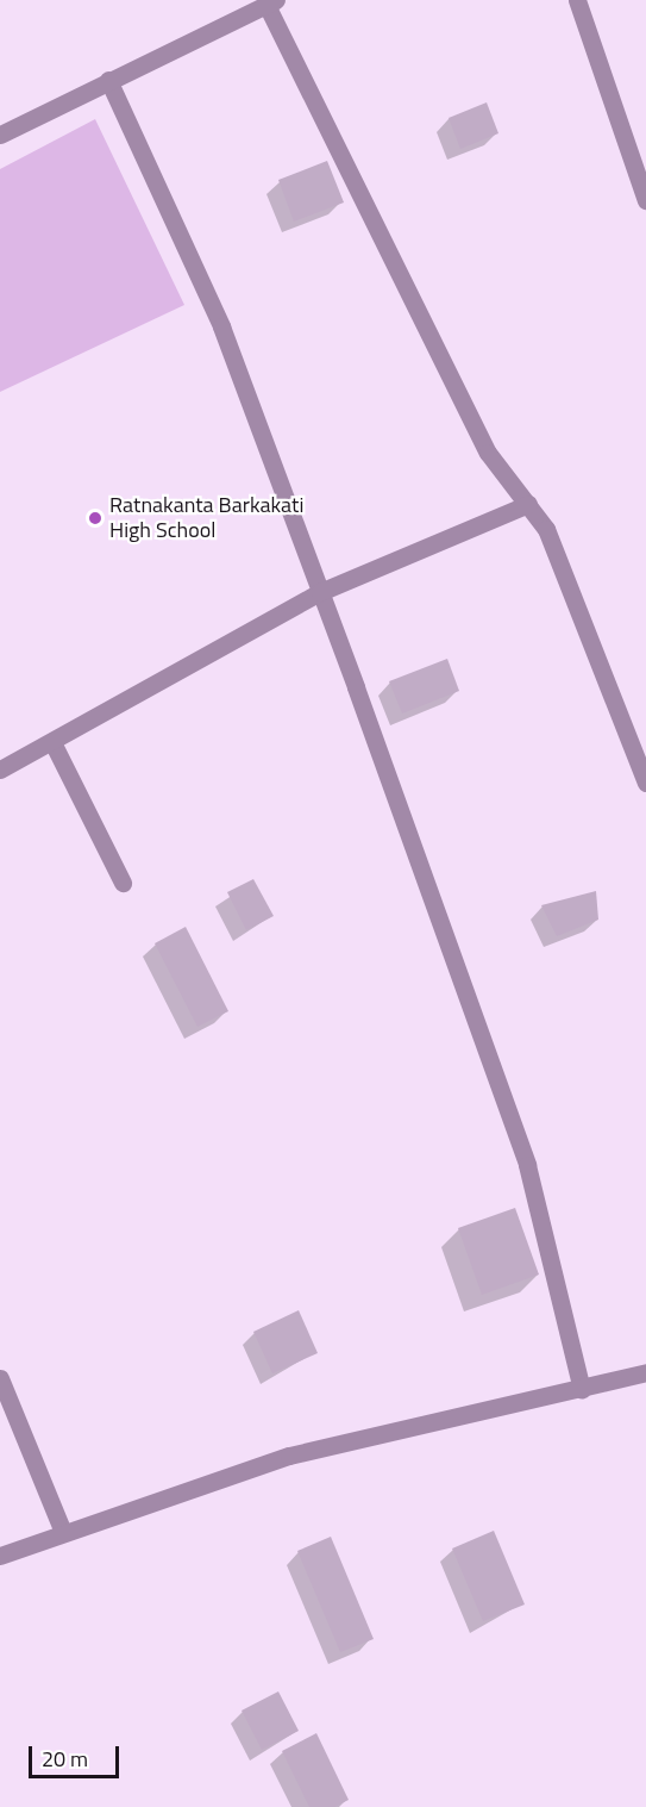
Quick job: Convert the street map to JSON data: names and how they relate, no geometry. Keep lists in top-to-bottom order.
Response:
{
  "places": ["Ratnakanta Barkakati High School"],
  "scale_bar": "20 m"
}
